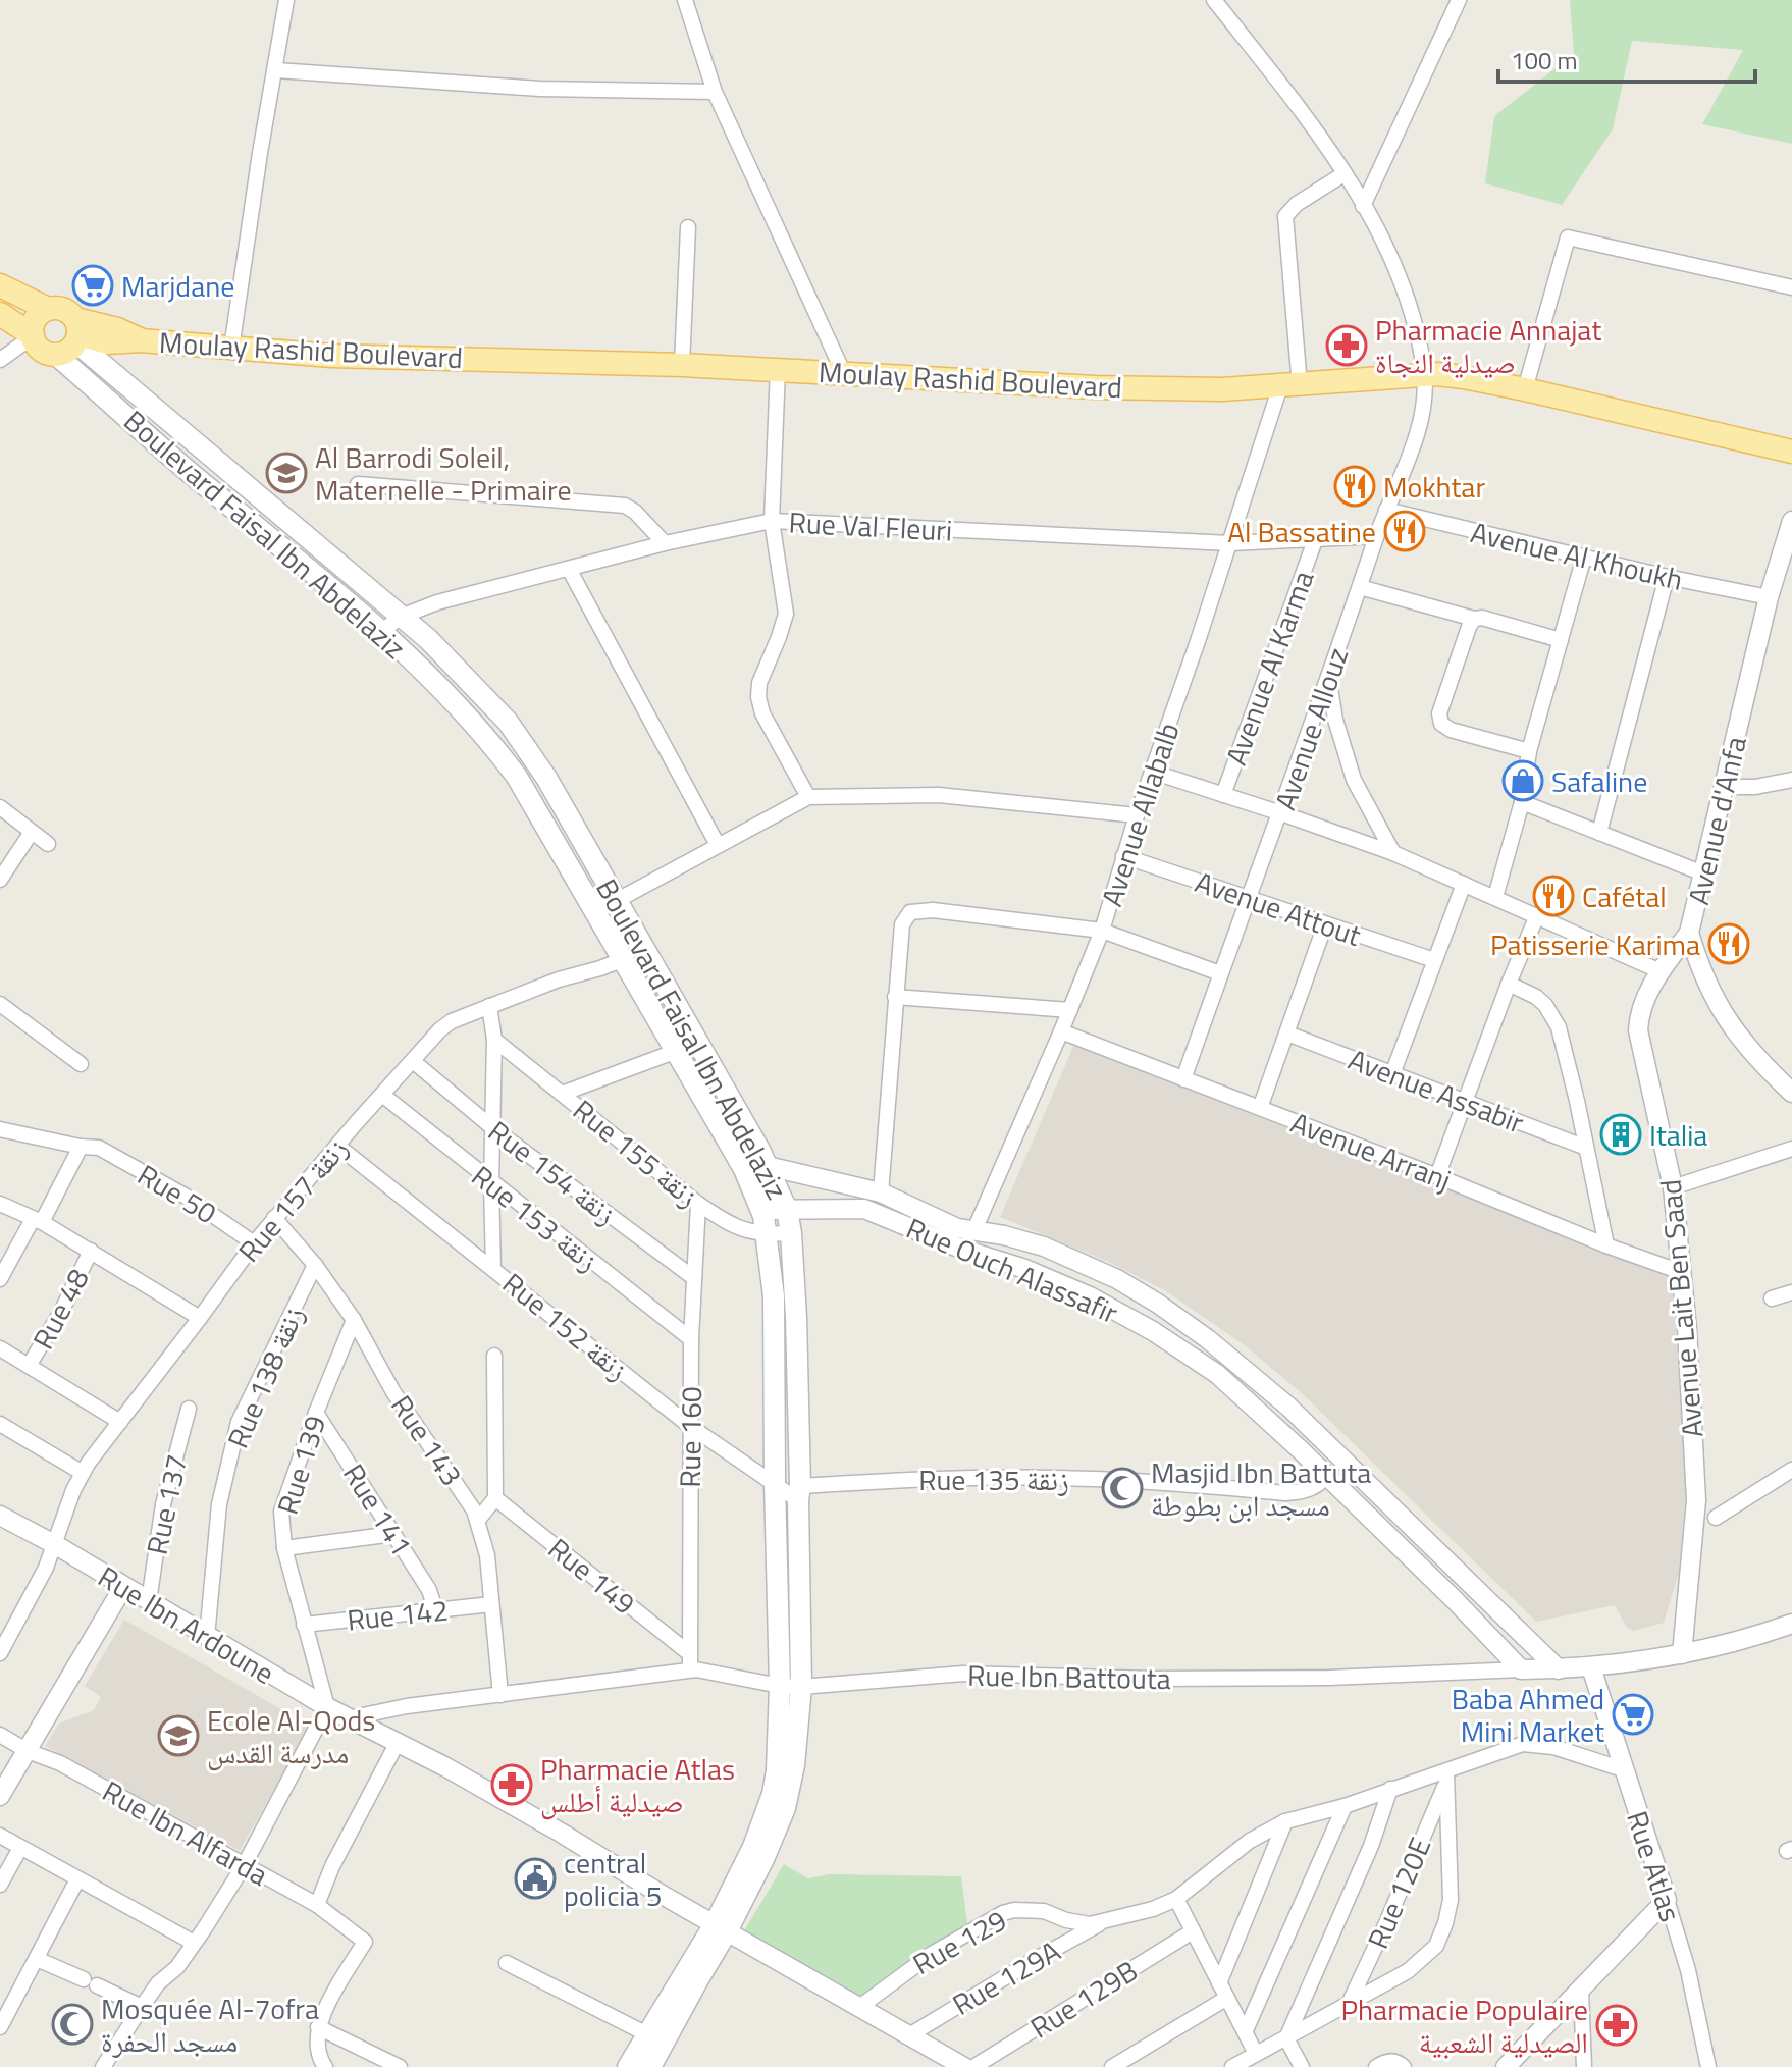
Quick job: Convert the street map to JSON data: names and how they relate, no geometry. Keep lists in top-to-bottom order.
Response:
{
  "streets": {
    "main road": ["Moulay Rashid Boulevard", "Boulevard Faisal Ibn Abdelaziz"],
    "street": [
      "Rue Val Fleuri",
      "Avenue Al Khoukh",
      "Avenue Al Karma",
      "Avenue Allouz",
      "Avenue Allabalb",
      "Avenue d'Anfa",
      "Avenue Attout",
      "Avenue Assabir",
      "Avenue Arranj",
      "Rue 155 زنقة",
      "Rue 154 زنقة",
      "Rue 50",
      "Rue 157 زنقة",
      "Rue 153 زنقة",
      "Rue Ouch Alassafir",
      "Rue 48",
      "Avenue Lait Ben Saad",
      "Rue 152 زنقة",
      "Rue 138 زنقة",
      "Rue 160",
      "Rue 143",
      "Rue 139",
      "Rue 135 زنقة",
      "Rue 137",
      "Rue 141",
      "Rue 149",
      "Rue 142",
      "Rue Ibn Ardoune",
      "Rue Ibn Battouta",
      "Rue Ibn Alfarda",
      "Rue Atlas",
      "Rue 120E",
      "Rue 129",
      "Rue 129A",
      "Rue 129B"
    ]
  },
  "crossings": [
    ["Moulay Rashid Boulevard", "Boulevard Faisal Ibn Abdelaziz"],
    ["Moulay Rashid Boulevard", "Avenue Allouz"],
    ["Moulay Rashid Boulevard", "Avenue Allabalb"],
    ["Rue Val Fleuri", "Boulevard Faisal Ibn Abdelaziz"],
    ["Rue Val Fleuri", "Avenue Al Karma"],
    ["Rue Val Fleuri", "Avenue Allouz"],
    ["Rue Val Fleuri", "Avenue Allabalb"],
    ["Boulevard Faisal Ibn Abdelaziz", "Rue 155 زنقة"],
    ["Boulevard Faisal Ibn Abdelaziz", "Rue 157 زنقة"],
    ["Boulevard Faisal Ibn Abdelaziz", "Rue Ouch Alassafir"],
    ["Boulevard Faisal Ibn Abdelaziz", "Rue 152 زنقة"],
    ["Boulevard Faisal Ibn Abdelaziz", "Rue 135 زنقة"],
    ["Boulevard Faisal Ibn Abdelaziz", "Rue Ibn Ardoune"],
    ["Boulevard Faisal Ibn Abdelaziz", "Rue Ibn Battouta"],
    ["Avenue Al Khoukh", "Avenue Allouz"],
    ["Avenue Al Khoukh", "Avenue d'Anfa"],
    ["Avenue Allouz", "Avenue Attout"],
    ["Avenue Allouz", "Avenue Arranj"],
    ["Avenue Allabalb", "Avenue Attout"],
    ["Avenue Allabalb", "Avenue Arranj"],
    ["Avenue Allabalb", "Rue Ouch Alassafir"],
    ["Avenue d'Anfa", "Avenue Lait Ben Saad"],
    ["Avenue Arranj", "Avenue Lait Ben Saad"],
    ["Rue 155 زنقة", "Rue 160"],
    ["Rue 154 زنقة", "Rue 157 زنقة"],
    ["Rue 154 زنقة", "Rue 160"],
    ["Rue 50", "Rue 157 زنقة"],
    ["Rue 157 زنقة", "Rue 153 زنقة"],
    ["Rue 157 زنقة", "Rue 152 زنقة"],
    ["Rue 157 زنقة", "Rue 143"],
    ["Rue 157 زنقة", "Rue Ibn Ardoune"],
    ["Rue 153 زنقة", "Rue 160"],
    ["Rue Ouch Alassafir", "Rue 135 زنقة"],
    ["Rue Ouch Alassafir", "Rue Ibn Battouta"],
    ["Avenue Lait Ben Saad", "Rue Ibn Battouta"],
    ["Rue 152 زنقة", "Rue 160"],
    ["Rue 152 زنقة", "Rue 135 زنقة"],
    ["Rue 138 زنقة", "Rue 143"],
    ["Rue 138 زنقة", "Rue Ibn Ardoune"],
    ["Rue 160", "Rue 149"],
    ["Rue 160", "Rue Ibn Battouta"],
    ["Rue 143", "Rue 139"],
    ["Rue 143", "Rue 142"],
    ["Rue 143", "Rue Ibn Battouta"],
    ["Rue 139", "Rue 141"],
    ["Rue 139", "Rue 142"],
    ["Rue 139", "Rue Ibn Ardoune"],
    ["Rue 137", "Rue Ibn Ardoune"],
    ["Rue 141", "Rue 142"],
    ["Rue Ibn Ardoune", "Rue Ibn Battouta"],
    ["Rue Ibn Ardoune", "Rue 129"],
    ["Rue Ibn Ardoune", "Rue 129A"],
    ["Rue Ibn Battouta", "Rue Atlas"],
    ["Rue Atlas", "Rue 129"],
    ["Rue 120E", "Rue 129"],
    ["Rue 129", "Rue 129A"]
  ],
  "places": {
    "supermarket": ["Marjdane", "Baba Ahmed Mini Market"],
    "pharmacy": ["Pharmacie Annajat صيدلية النجاة", "Pharmacie Atlas صيدلية أطلس", "Pharmacie Populaire الصيدلية الشعبية"],
    "school or university": ["Al Barrodi Soleil, Maternelle - Primaire", "Ecole Al-Qods مدرسة القدس"],
    "restaurant": [
      "Mokhtar",
      "Al Bassatine",
      "Cafétal",
      "Patisserie Karima"
    ],
    "shop": ["Safaline"],
    "building": ["Italia"],
    "mosque": ["Masjid Ibn Battuta مسجد ابن بطوطة", "Mosquée Al-7ofra مسجد الحفرة"],
    "public building": ["central policia 5"]
  },
  "scale_bar": "100 m"
}
